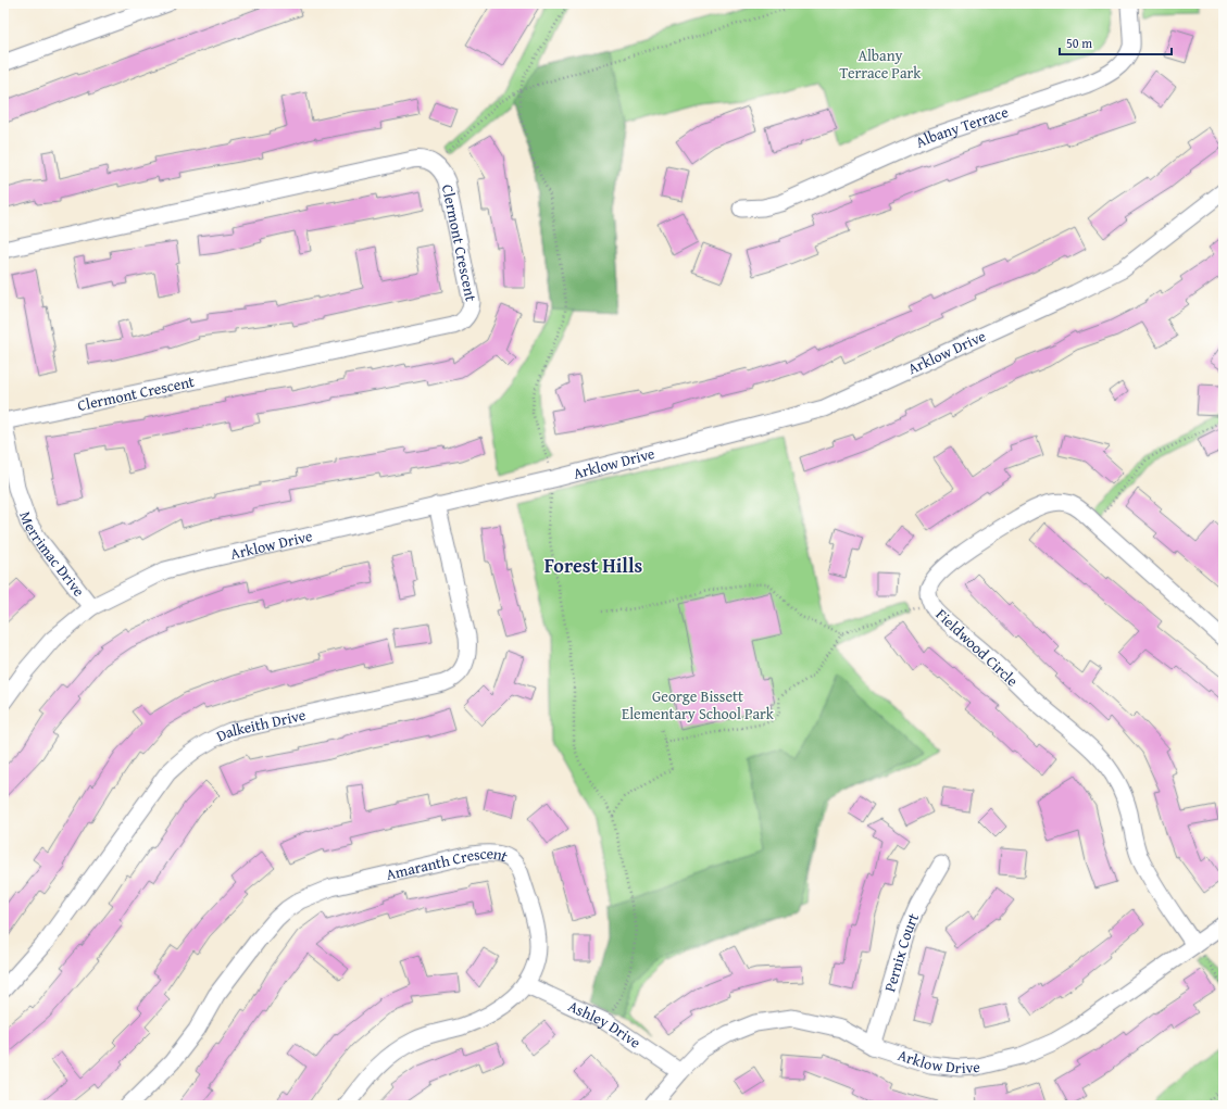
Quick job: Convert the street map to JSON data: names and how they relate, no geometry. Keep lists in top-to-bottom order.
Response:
{
  "streets": {
    "street": [
      "Albany Terrace",
      "Clermont Crescent",
      "Arklow Drive",
      "Merrimac Drive",
      "Fieldwood Circle",
      "Dalkeith Drive",
      "Amaranth Crescent",
      "Pernix Court",
      "Ashley Drive"
    ]
  },
  "crossings": [
    ["Clermont Crescent", "Merrimac Drive"],
    ["Arklow Drive", "Merrimac Drive"],
    ["Arklow Drive", "Fieldwood Circle"],
    ["Arklow Drive", "Dalkeith Drive"],
    ["Arklow Drive", "Pernix Court"],
    ["Arklow Drive", "Ashley Drive"],
    ["Amaranth Crescent", "Ashley Drive"]
  ],
  "districts": ["Forest Hills"],
  "parks": ["Albany Terrace Park", "George Bissett Elementary School Park"],
  "scale_bar": "50 m"
}
